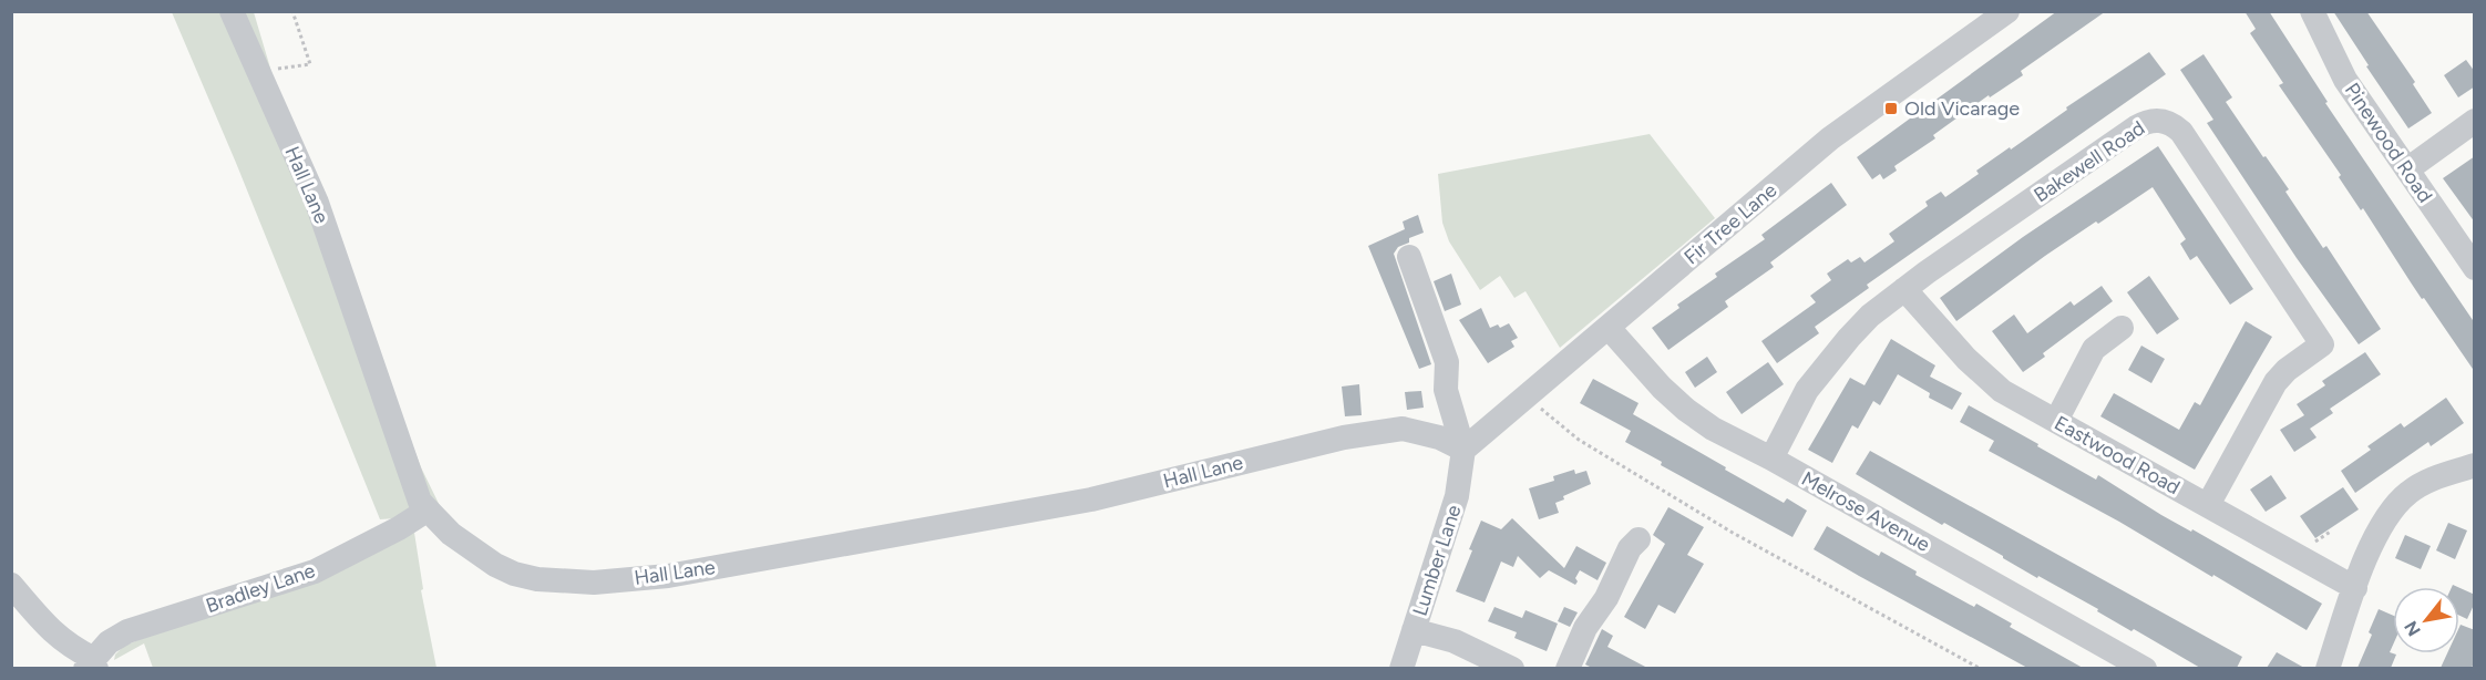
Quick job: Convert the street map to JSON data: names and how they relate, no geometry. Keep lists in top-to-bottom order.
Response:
{
  "streets": {
    "street": [
      "Pinewood Road",
      "Bakewell Road",
      "Hall Lane",
      "Fir Tree Lane",
      "Eastwood Road",
      "Melrose Avenue",
      "Lumber Lane",
      "Bradley Lane"
    ]
  },
  "crossings": [
    ["Bakewell Road", "Eastwood Road"],
    ["Bakewell Road", "Melrose Avenue"],
    ["Hall Lane", "Fir Tree Lane"],
    ["Hall Lane", "Lumber Lane"],
    ["Hall Lane", "Bradley Lane"],
    ["Fir Tree Lane", "Melrose Avenue"],
    ["Fir Tree Lane", "Lumber Lane"]
  ],
  "places": {
    "transit": ["Old Vicarage"]
  },
  "north": "bottom left"
}
